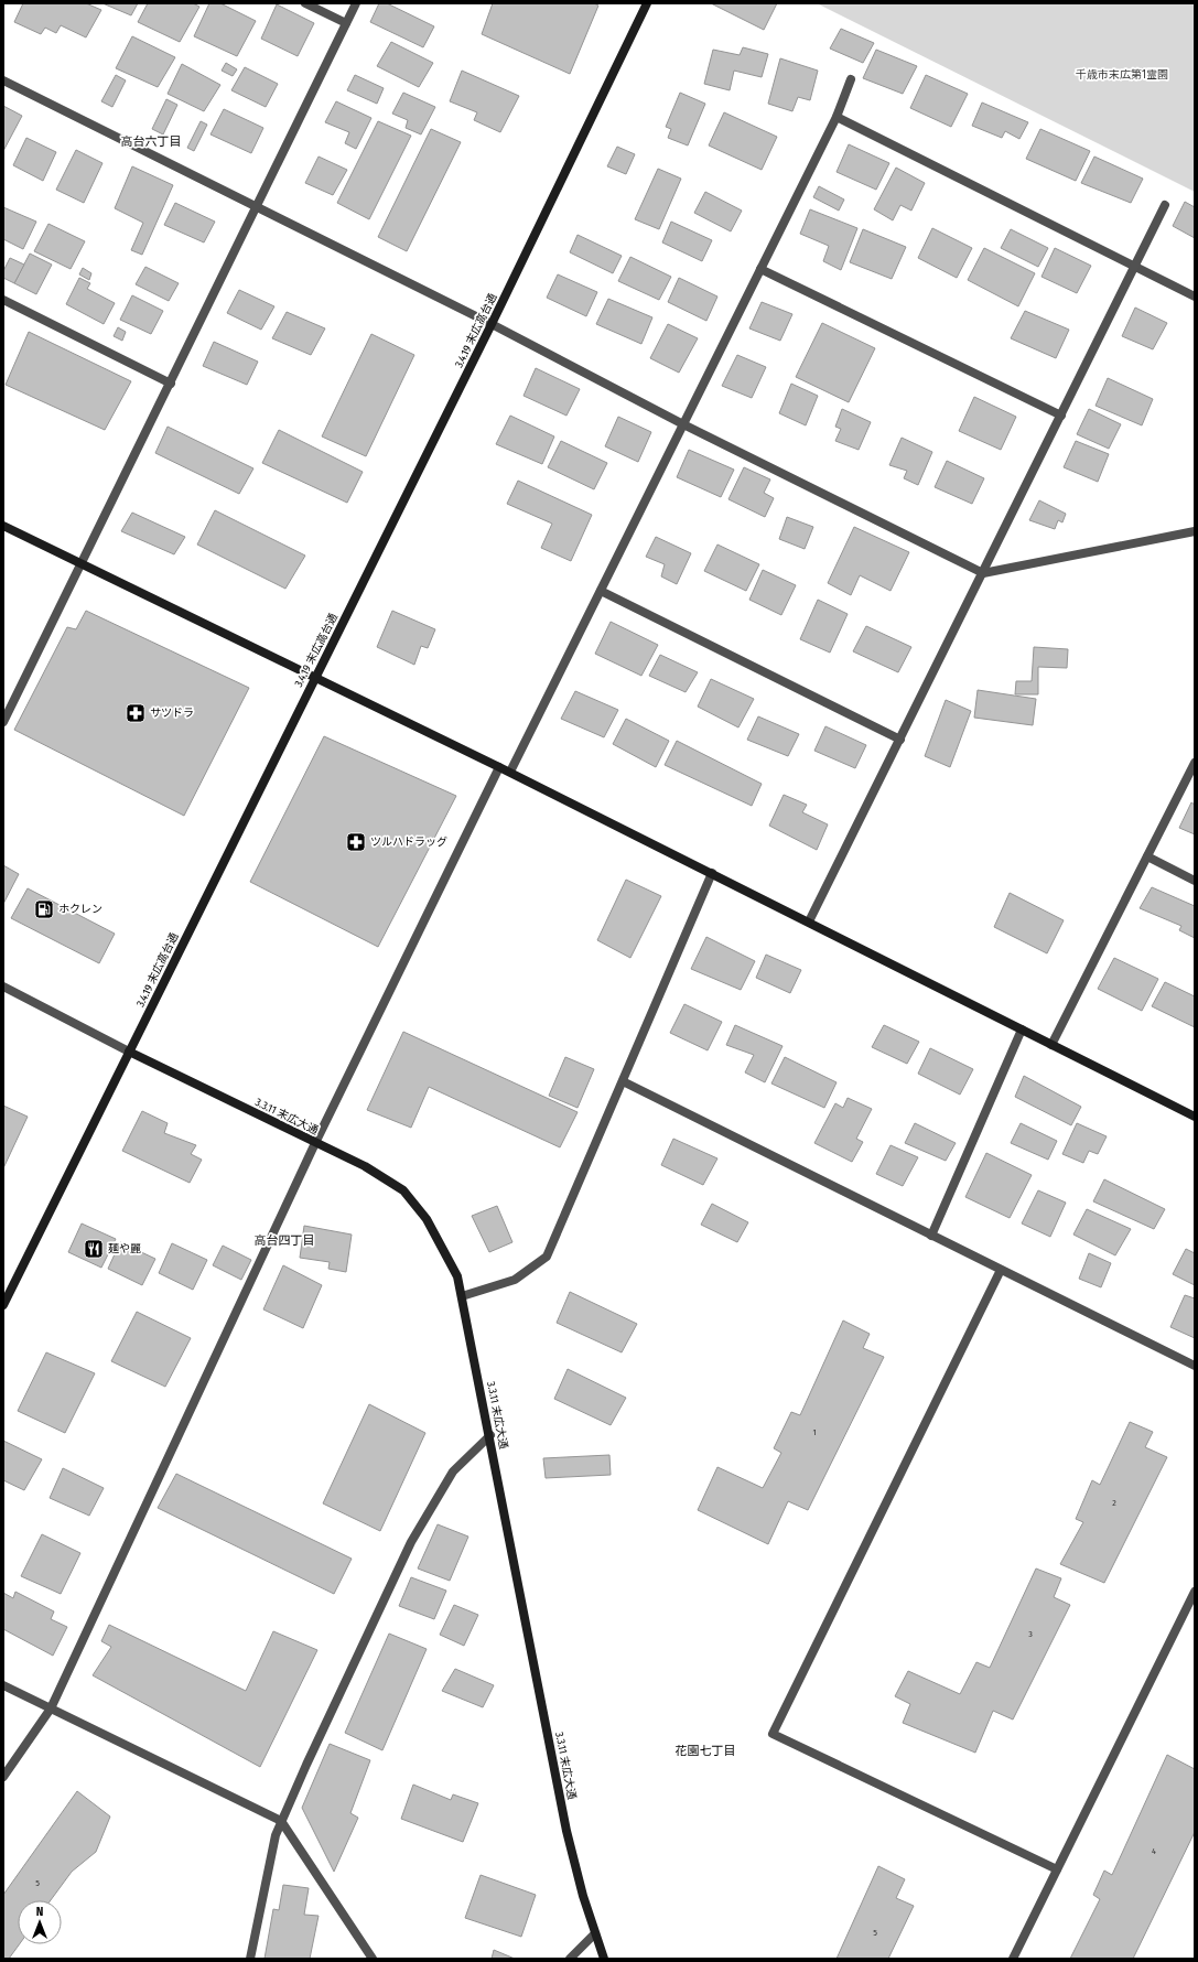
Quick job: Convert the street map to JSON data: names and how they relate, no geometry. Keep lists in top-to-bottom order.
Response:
{
  "streets": {
    "street": ["3.4.19 末広高台通", "3.3.11 末広大通"]
  },
  "crossings": [
    ["3.4.19 末広高台通", "3.3.11 末広大通"]
  ],
  "districts": ["高台六丁目", "高台四丁目", "花園七丁目"],
  "parks": ["千歳市末広第1霊園"],
  "places": {
    "pharmacy": ["サツドラ", "ツルハドラッグ"],
    "fuel station": ["ホクレン"],
    "restaurant": ["麺や麗"]
  },
  "house_numbers": [
    "1",
    "2",
    "3",
    "4",
    "5",
    "5"
  ],
  "north": "top"
}
